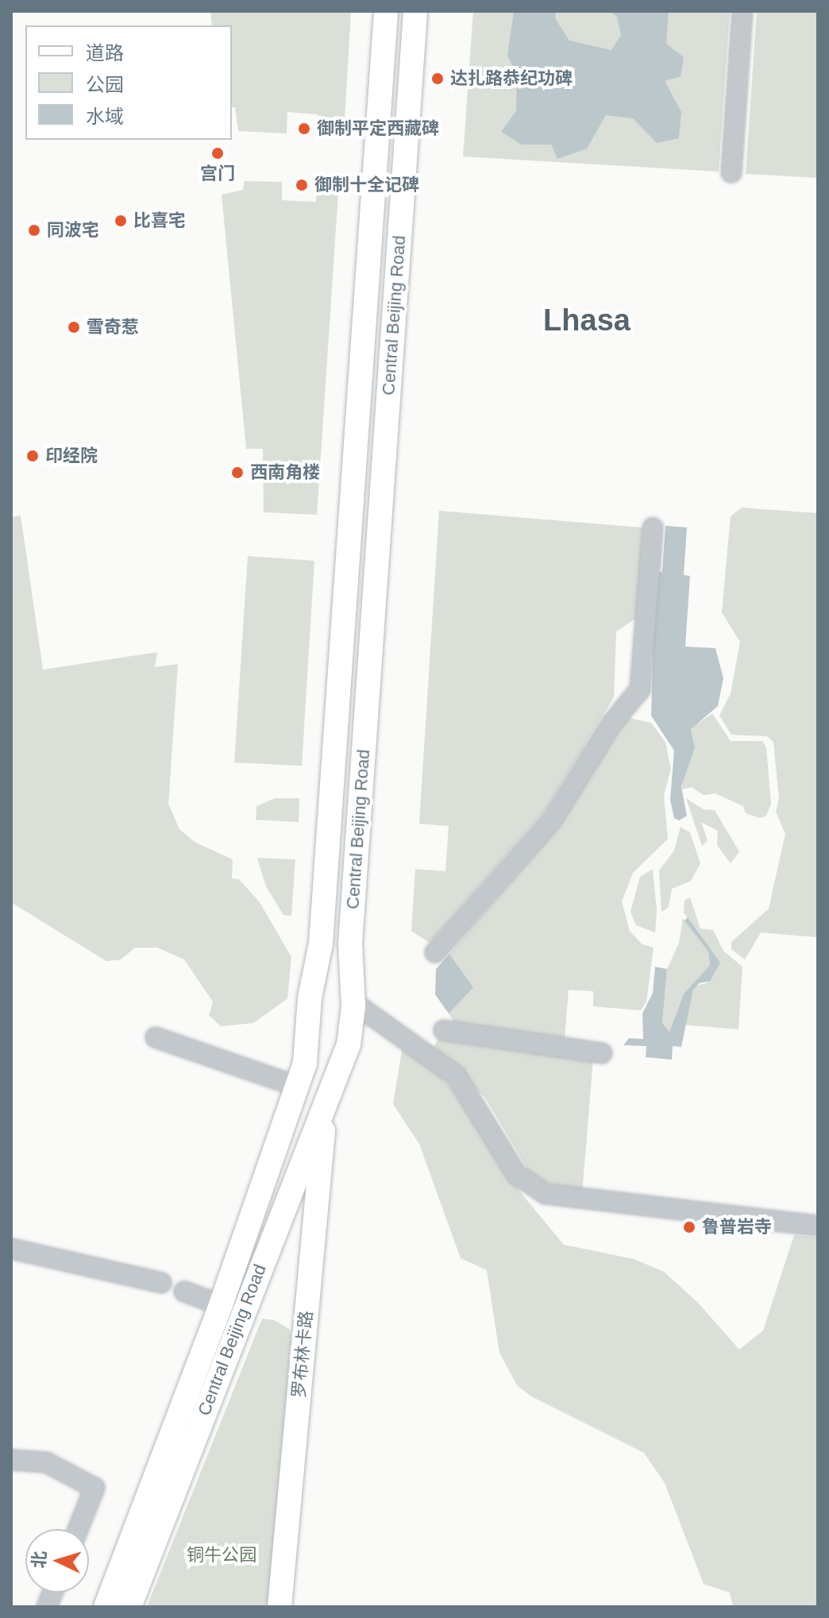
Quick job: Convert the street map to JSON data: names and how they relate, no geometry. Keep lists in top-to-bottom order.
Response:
{
  "streets": {
    "main road": ["Central Beijing Road", "罗布林卡路"]
  },
  "crossings": [
    ["Central Beijing Road", "罗布林卡路"]
  ],
  "districts": ["Lhasa"],
  "parks": ["铜牛公园"],
  "places": [
    "达扎路恭纪功碑",
    "御制平定西藏碑",
    "宫门",
    "御制十全记碑",
    "比喜宅",
    "同波宅",
    "雪奇惹",
    "印经院",
    "西南角楼",
    "鲁普岩寺"
  ],
  "legend": ["道路", "公园", "水域"],
  "north": "left"
}
